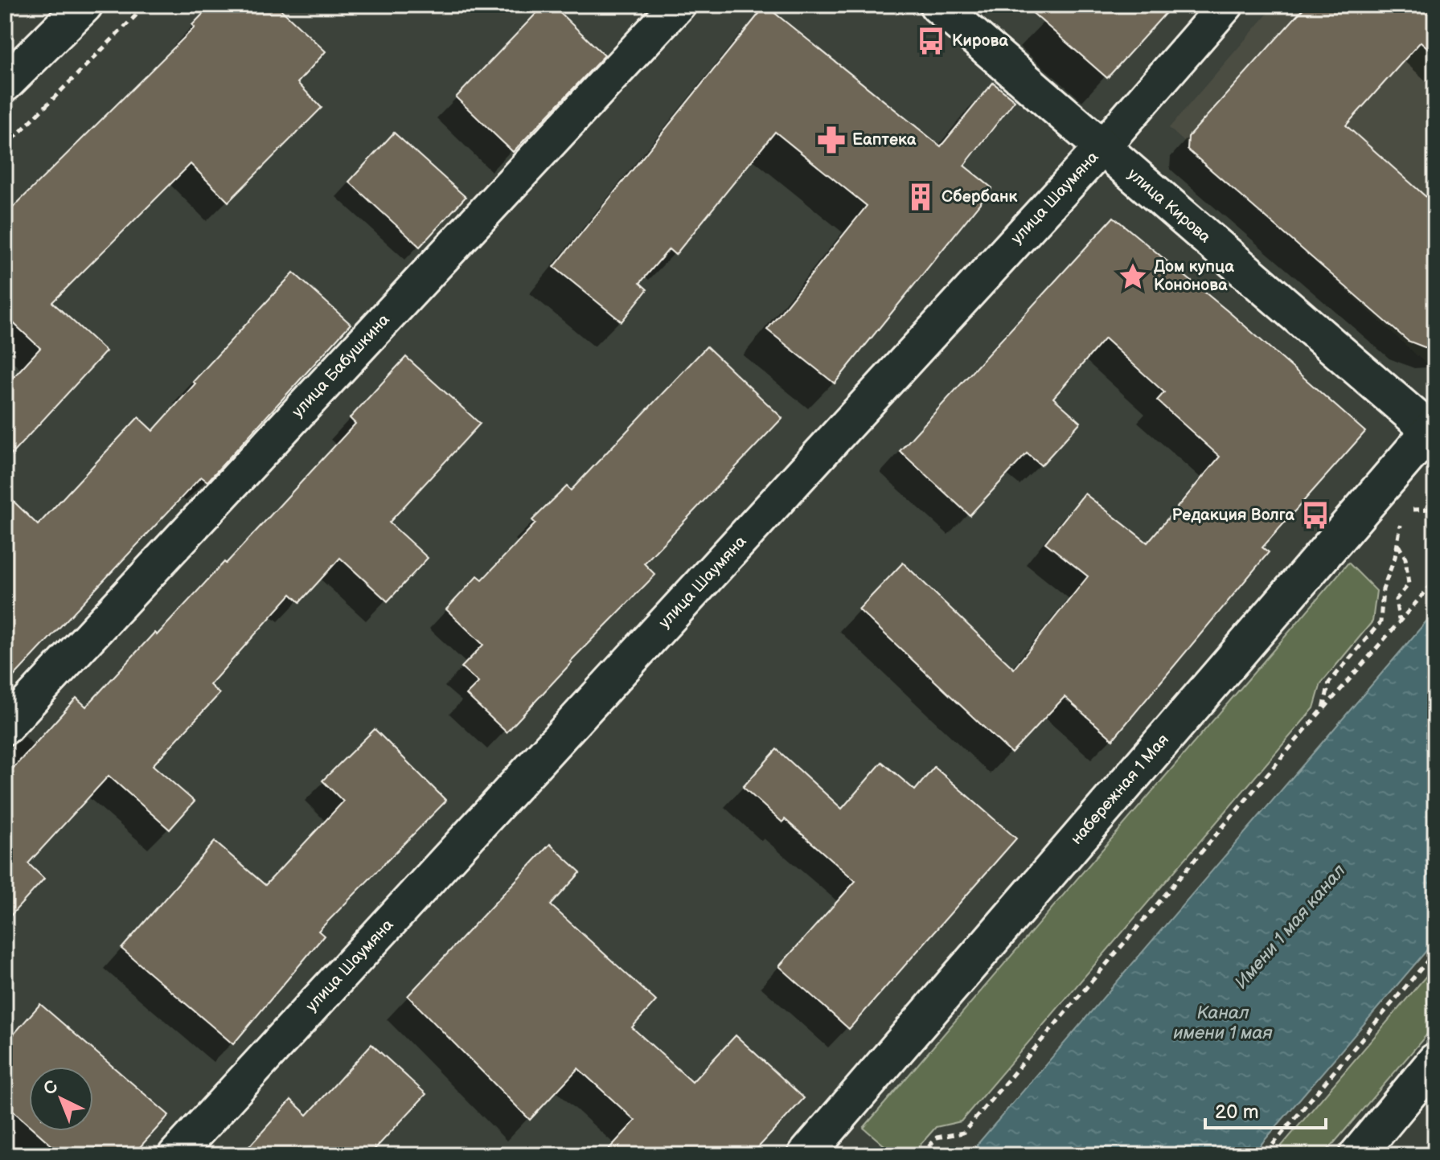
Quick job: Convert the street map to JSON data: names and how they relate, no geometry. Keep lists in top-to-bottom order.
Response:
{
  "streets": {
    "main road": ["улица Кирова", "набережная 1 Мая"],
    "street": ["улица Шаумяна", "улица Бабушкина"]
  },
  "crossings": [
    ["улица Шаумяна", "улица Кирова"],
    ["улица Кирова", "набережная 1 Мая"]
  ],
  "water": ["Имени 1 мая канал", "Канал имени 1 мая"],
  "places": {
    "bus stop": ["Кирова", "Редакция Волга"],
    "pharmacy": ["Еаптека"],
    "building": ["Сбербанк"],
    "place": ["Дом купца Кононова"]
  },
  "scale_bar": "20 m",
  "north": "top left"
}
